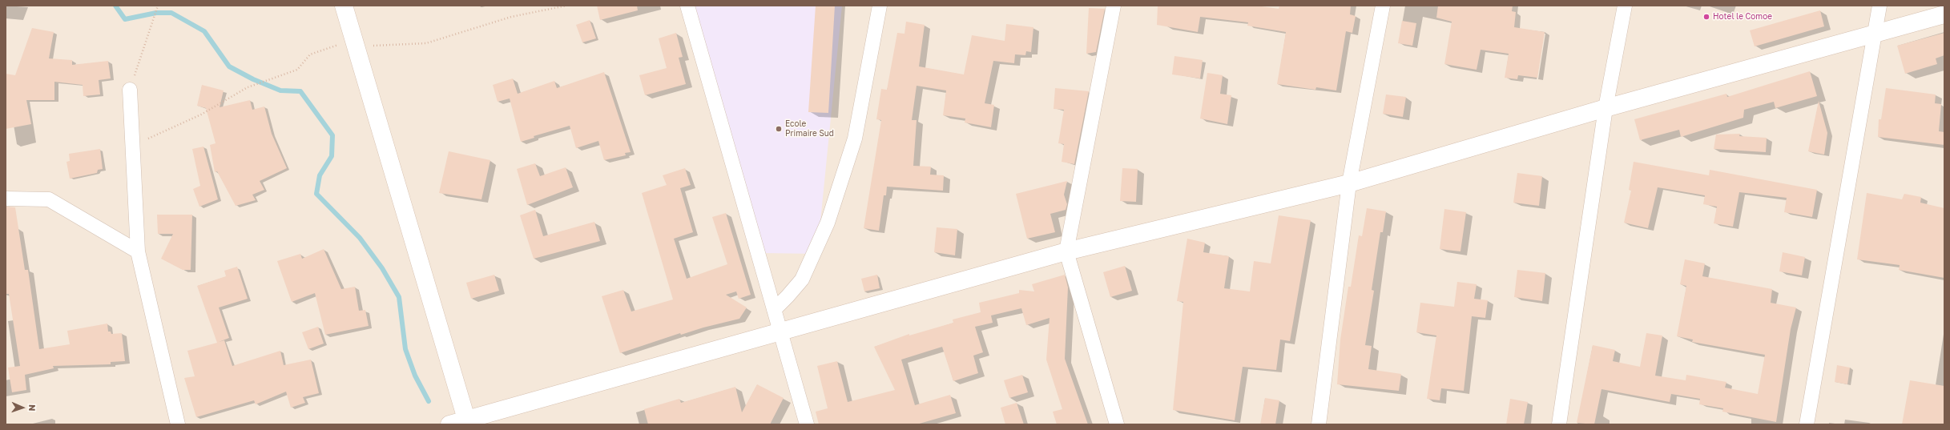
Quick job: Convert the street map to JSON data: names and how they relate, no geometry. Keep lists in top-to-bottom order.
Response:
{
  "places": ["Hotel le Comoe", "Ecole Primaire Sud"],
  "north": "right"
}
